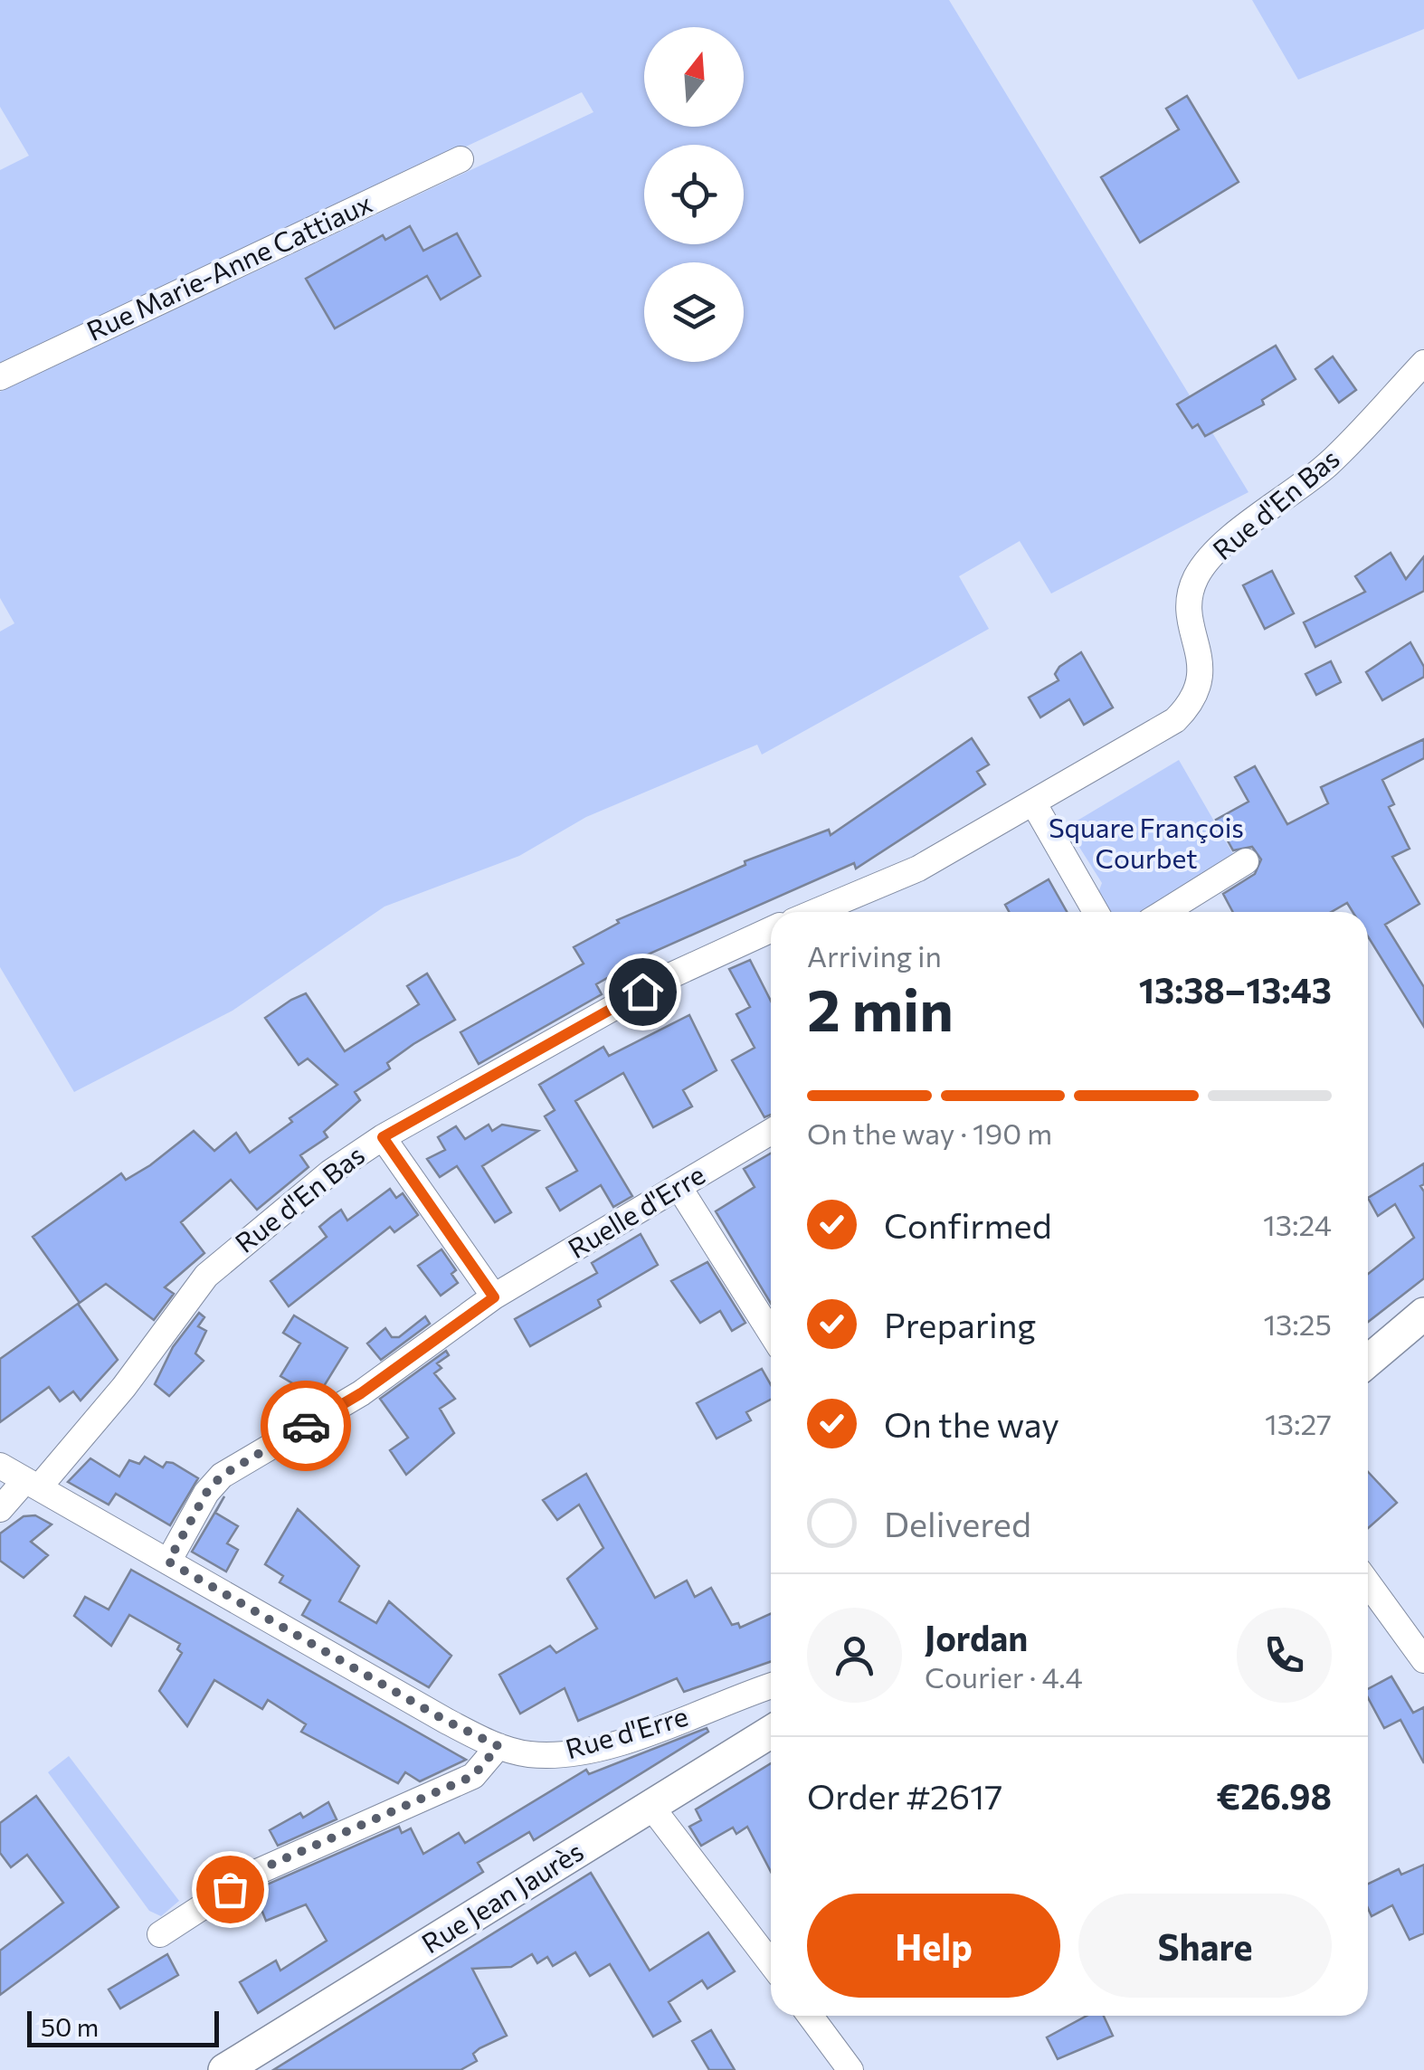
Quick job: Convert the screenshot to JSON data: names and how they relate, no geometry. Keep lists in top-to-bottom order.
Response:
{
  "streets": {
    "main road": ["Rue Jean Jaurès"],
    "street": [
      "Rue Marie-Anne Cattiaux",
      "Rue d'En Bas",
      "Ruelle d'Erre",
      "Rue d'Erre"
    ]
  },
  "crossings": [
    ["Rue d'En Bas", "Rue d'Erre"],
    ["Ruelle d'Erre", "Rue d'Erre"]
  ],
  "parks": ["Square François Courbet"],
  "scale_bar": "50 m",
  "north": "top",
  "page": {
    "heading": ["2 min", "Arriving in", "13:38–13:43"],
    "panel": [
      "Jordan",
      "Courier · 4.4",
      "Order #2617",
      "€26.98"
    ],
    "bar": "On the way · 190 m",
    "list": [
      ["Confirmed", "13:24"],
      ["Preparing", "13:25"],
      ["On the way", "13:27"],
      "Delivered"
    ],
    "buttons": ["Help", "Share"],
    "scale": "50 m"
  }
}
